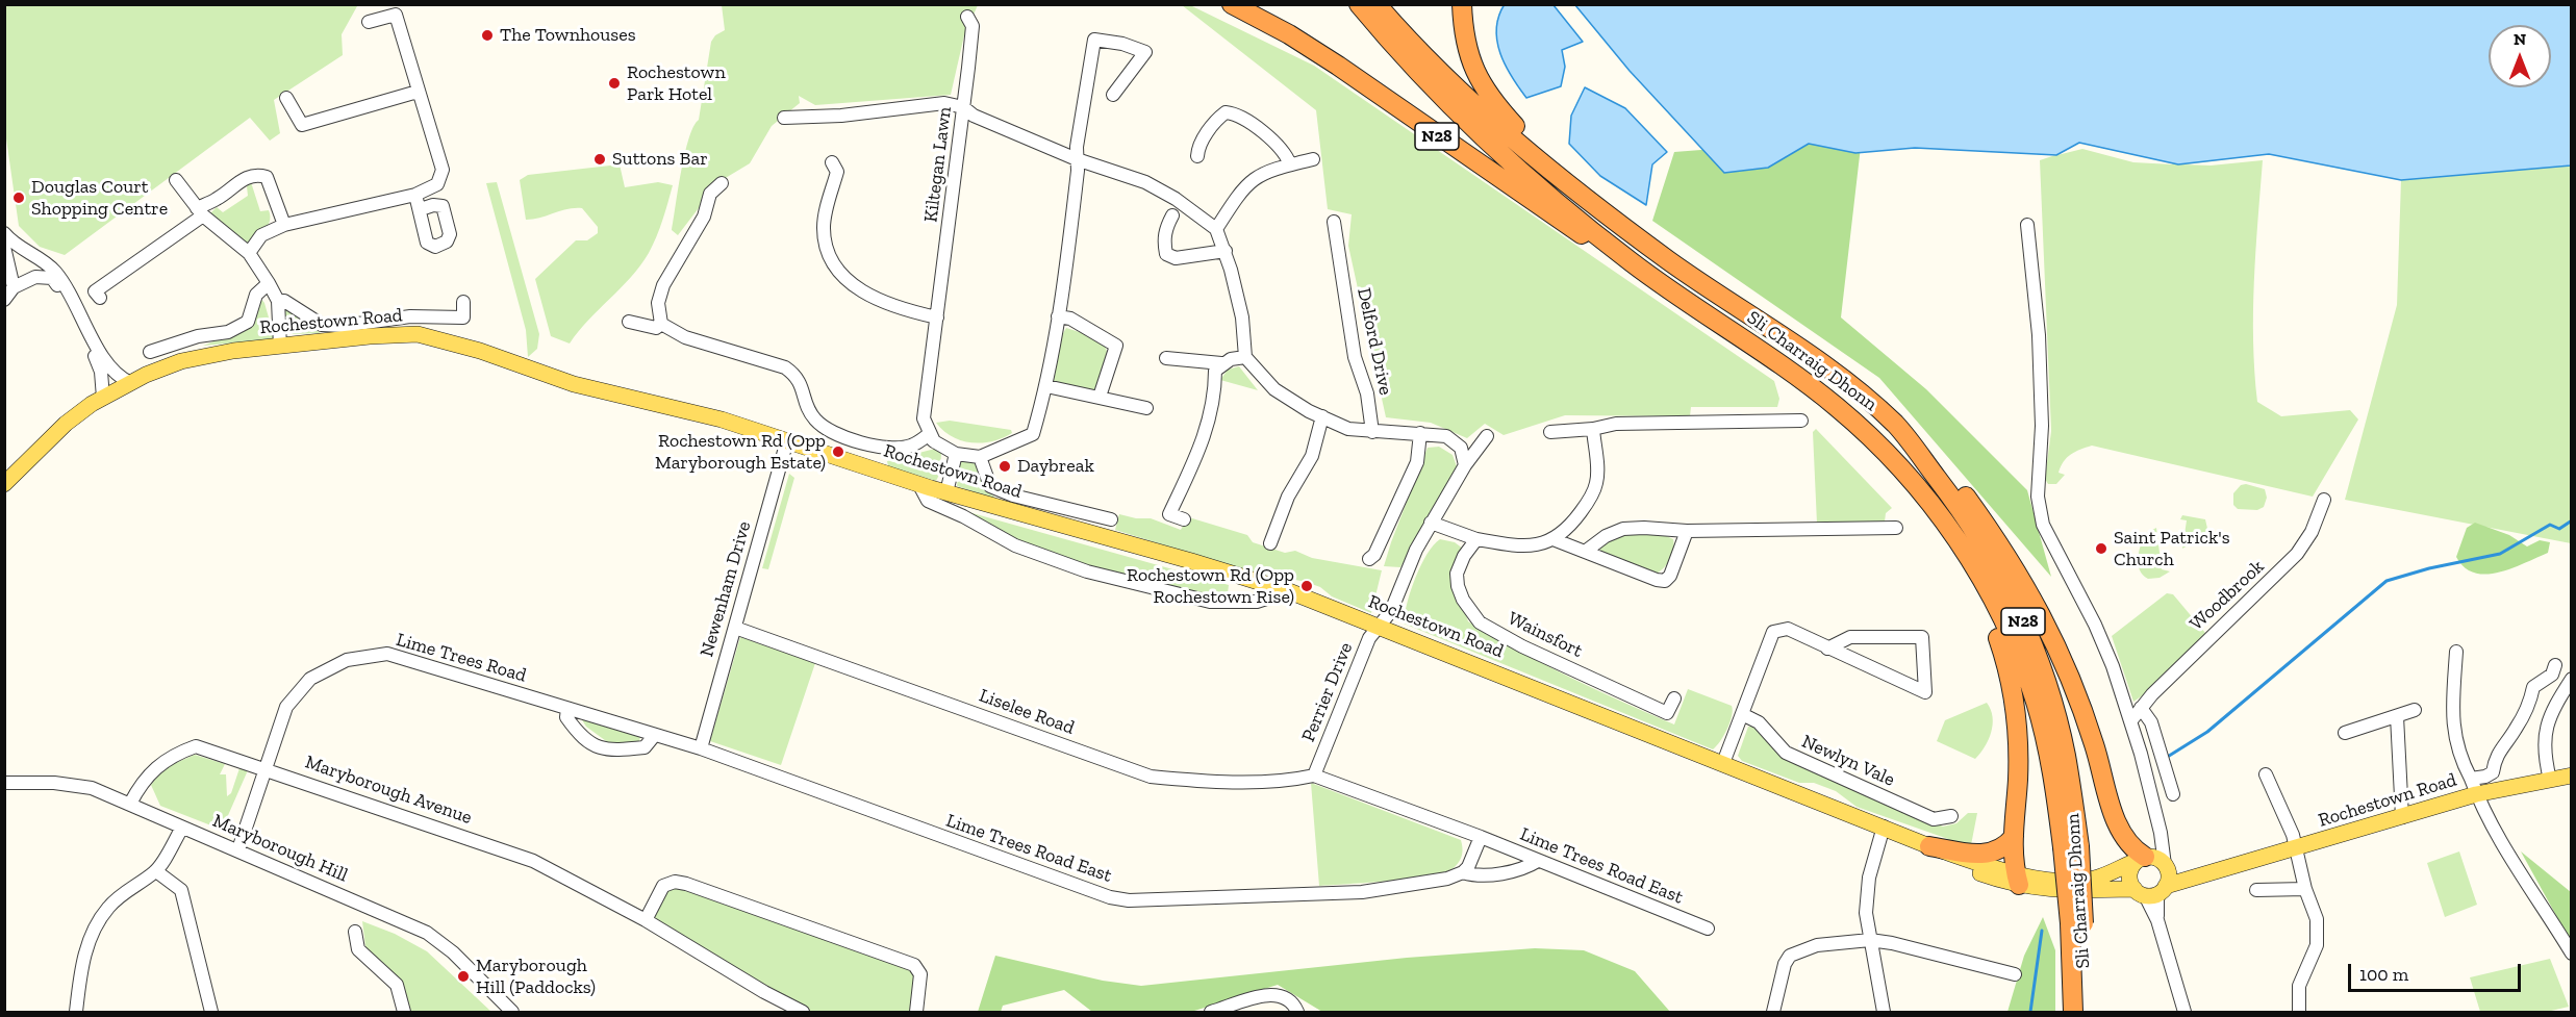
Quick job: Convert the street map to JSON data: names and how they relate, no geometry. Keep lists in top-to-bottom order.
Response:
{
  "streets": {
    "highway": ["N28", "Sli Charraig Dhonn"],
    "main road": ["Rochestown Road"],
    "street": [
      "Kiltegan Lawn",
      "Delford Drive",
      "Newenham Drive",
      "Woodbrook",
      "Wainsfort",
      "Lime Trees Road",
      "Perrier Drive",
      "Liselee Road",
      "Newlyn Vale",
      "Maryborough Avenue",
      "Maryborough Hill",
      "Lime Trees Road East"
    ]
  },
  "crossings": [
    ["N28", "Sli Charraig Dhonn"],
    ["Rochestown Road", "Newenham Drive"],
    ["Rochestown Road", "Perrier Drive"],
    ["Newenham Drive", "Lime Trees Road"],
    ["Newenham Drive", "Liselee Road"],
    ["Newenham Drive", "Lime Trees Road East"],
    ["Lime Trees Road", "Maryborough Avenue"],
    ["Lime Trees Road", "Maryborough Hill"],
    ["Lime Trees Road", "Lime Trees Road East"],
    ["Perrier Drive", "Liselee Road"],
    ["Perrier Drive", "Lime Trees Road East"],
    ["Liselee Road", "Lime Trees Road East"],
    ["Maryborough Avenue", "Maryborough Hill"]
  ],
  "places": [
    "The Townhouses",
    "Rochestown Park Hotel",
    "Suttons Bar",
    "Douglas Court Shopping Centre",
    "Rochestown Rd (Opp Maryborough Estate)",
    "Daybreak",
    "Saint Patrick's Church",
    "Rochestown Rd (Opp Rochestown Rise)",
    "Maryborough Hill (Paddocks)"
  ],
  "scale_bar": "100 m",
  "north": "top"
}
